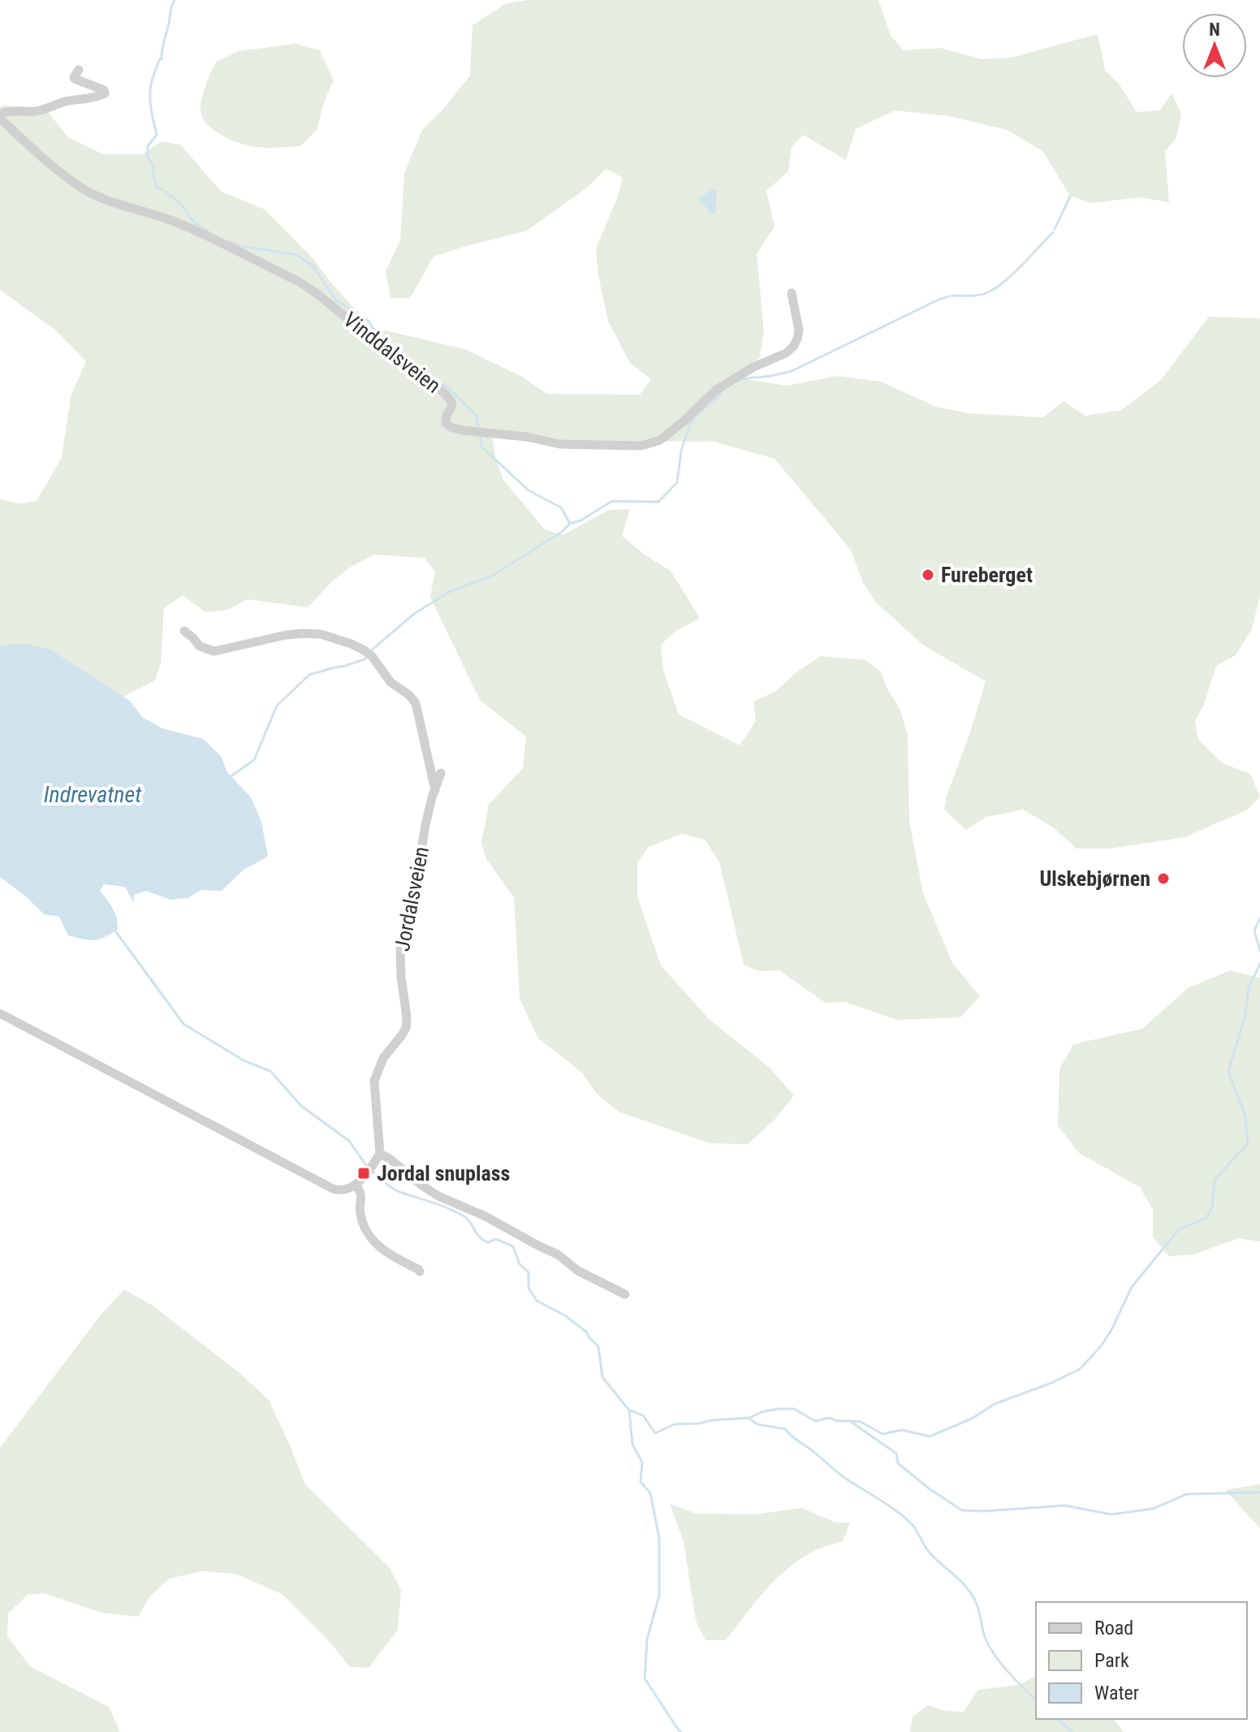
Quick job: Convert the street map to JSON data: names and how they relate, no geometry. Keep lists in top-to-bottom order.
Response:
{
  "streets": {
    "street": ["Vinddalsveien", "Jordalsveien"]
  },
  "water": ["Indrevatnet"],
  "places": {
    "other": ["Fureberget", "Ulskebjørnen"],
    "transit": ["Jordal snuplass"]
  },
  "legend": ["Road", "Park", "Water"],
  "north": "top"
}
